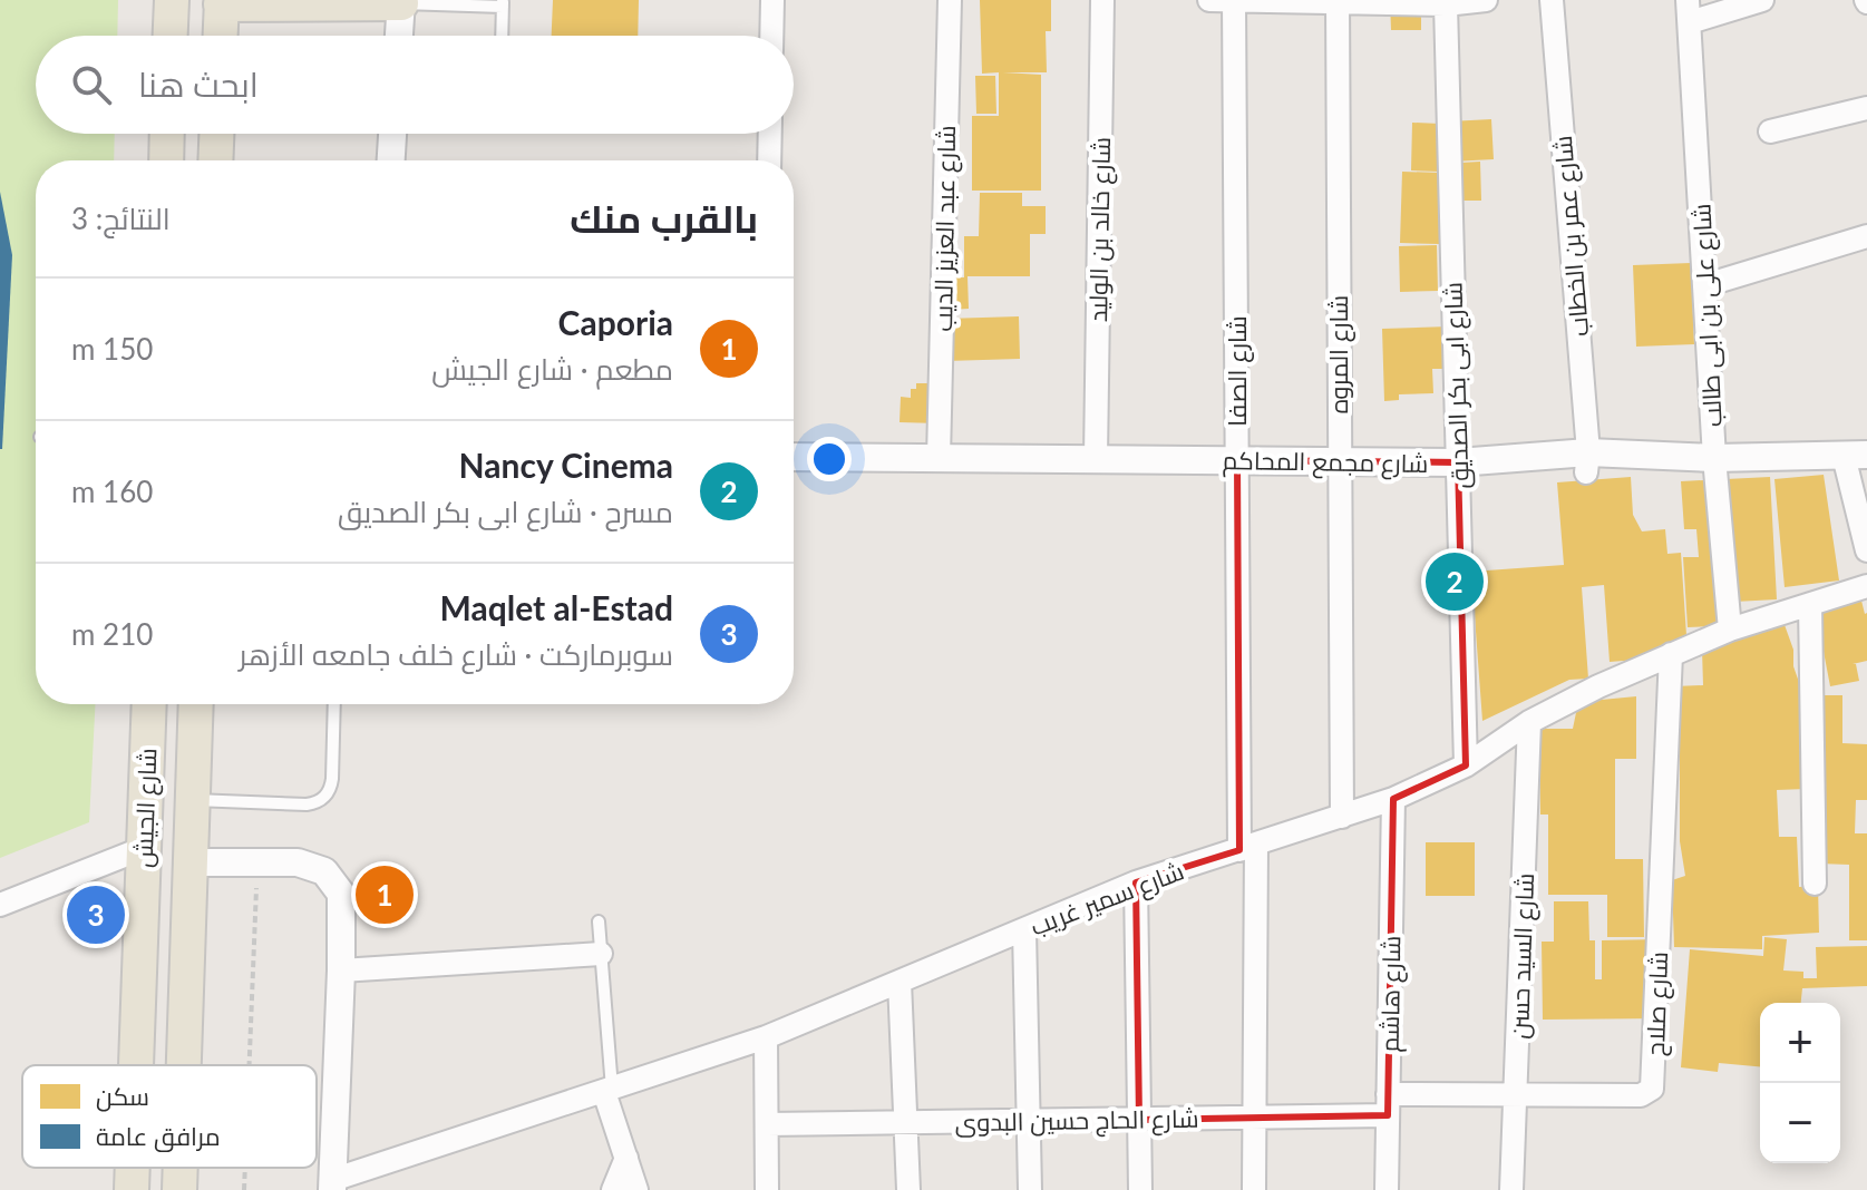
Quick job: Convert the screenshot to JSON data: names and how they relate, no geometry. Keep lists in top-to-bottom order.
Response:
{
  "streets": {
    "main road": ["شارع الجيش"],
    "street": [
      "شارع عبد العزيز الديب",
      "شارع خالد بن الوليد",
      "شارع عمر بن الخطاب",
      "شارع على بن ابى طالب",
      "شارع المروه",
      "شارع الصفا",
      "شارع ابى بكر الصديق",
      "شارع مجمع المحاكم",
      "شارع سمير غريب",
      "شارع السيد حسن",
      "شارع هاشم",
      "شارع صلاح",
      "شارع الحاج حسين البدوى"
    ]
  },
  "crossings": [
    ["شارع عبد العزيز الديب", "شارع مجمع المحاكم"],
    ["شارع خالد بن الوليد", "شارع مجمع المحاكم"],
    ["شارع عمر بن الخطاب", "شارع مجمع المحاكم"],
    ["شارع على بن ابى طالب", "شارع مجمع المحاكم"],
    ["شارع على بن ابى طالب", "شارع سمير غريب"],
    ["شارع المروه", "شارع مجمع المحاكم"],
    ["شارع المروه", "شارع سمير غريب"],
    ["شارع الصفا", "شارع مجمع المحاكم"],
    ["شارع الصفا", "شارع سمير غريب"],
    ["شارع الصفا", "شارع الحاج حسين البدوى"],
    ["شارع ابى بكر الصديق", "شارع مجمع المحاكم"],
    ["شارع ابى بكر الصديق", "شارع سمير غريب"],
    ["شارع الجيش", "شارع سمير غريب"],
    ["شارع سمير غريب", "شارع السيد حسن"],
    ["شارع سمير غريب", "شارع هاشم"],
    ["شارع سمير غريب", "شارع صلاح"],
    ["شارع السيد حسن", "شارع صلاح"],
    ["شارع هاشم", "شارع صلاح"],
    ["شارع هاشم", "شارع الحاج حسين البدوى"],
    ["شارع صلاح", "شارع الحاج حسين البدوى"]
  ],
  "legend": ["سكن", "مرافق عامة"],
  "page": {
    "search": "ابحث هنا",
    "heading": ["بالقرب منك", "النتائج: 3"],
    "list": [
      {
        "mark": "1",
        "name": "Caporia",
        "note": "مطعم · شارع الجيش",
        "value": "150 m"
      },
      {
        "mark": "2",
        "name": "Nancy Cinema",
        "note": "مسرح · شارع ابى بكر الصديق",
        "value": "160 m"
      },
      {
        "mark": "3",
        "name": "Maqlet al-Estad",
        "note": "سوبرماركت · شارع خلف جامعه الأزهر",
        "value": "210 m"
      }
    ],
    "pins": ["2", "1", "3"],
    "map_buttons": ["+", "−"]
  }
}
